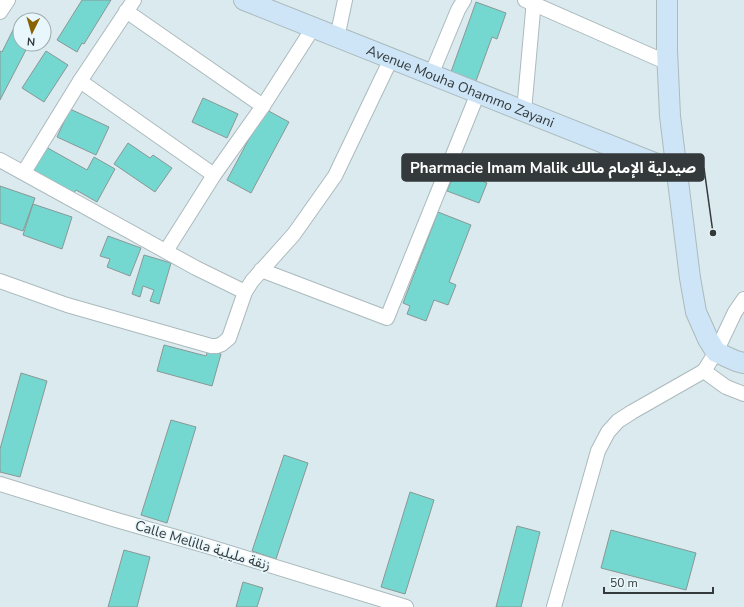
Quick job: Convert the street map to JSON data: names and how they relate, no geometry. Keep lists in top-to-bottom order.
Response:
{
  "streets": {
    "street": ["Avenue Mouha Ohammo Zayani", "Calle Melilla زنقة مليلية"]
  },
  "places": ["Pharmacie Imam Malik صيدلية الإمام مالك"],
  "scale_bar": "50 m",
  "north": "bottom"
}
